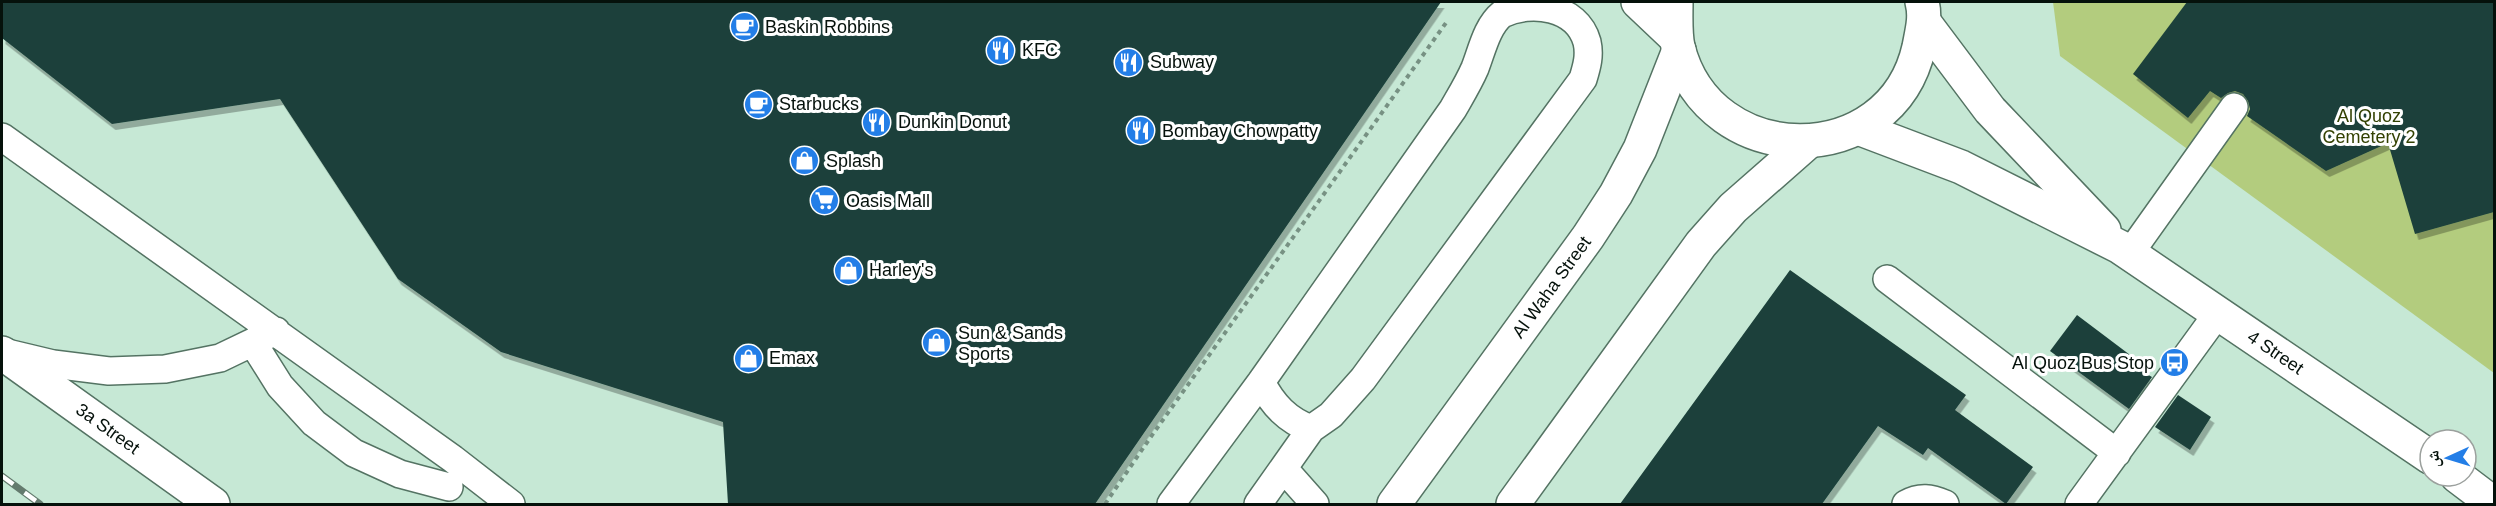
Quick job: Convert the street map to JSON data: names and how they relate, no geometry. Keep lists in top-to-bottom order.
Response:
{
  "streets": {
    "street": ["Al Waha Street", "4 Street", "3a Street"]
  },
  "parks": ["Al Quoz Cemetery 2"],
  "places": {
    "cafe": ["Baskin Robbins", "Starbucks"],
    "restaurant": [
      "KFC",
      "Subway",
      "Dunkin Donut",
      "Bombay Chowpatty"
    ],
    "shop": [
      "Splash",
      "Harley's",
      "Sun & Sands Sports",
      "Emax"
    ],
    "supermarket": ["Oasis Mall"],
    "bus stop": ["Al Quoz Bus Stop"]
  },
  "north": "left"
}
